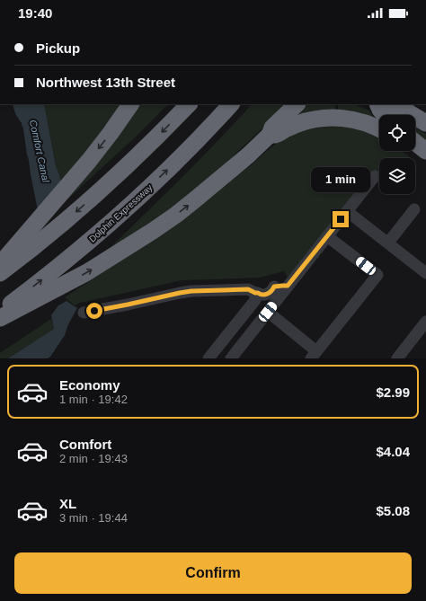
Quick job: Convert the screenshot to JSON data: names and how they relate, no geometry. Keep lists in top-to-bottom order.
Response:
{
  "streets": {
    "highway": ["Dolphin Expressway"]
  },
  "water": ["Comfort Canal"],
  "page": {
    "status": "19:40",
    "banner": ["Pickup", "Northwest 13th Street"],
    "bubble": "1 min",
    "list": [
      {
        "name": "Economy",
        "note": "1 min · 19:42",
        "value": "$2.99"
      },
      {
        "name": "Comfort",
        "note": "2 min · 19:43",
        "value": "$4.04"
      },
      {
        "name": "XL",
        "note": "3 min · 19:44",
        "value": "$5.08"
      }
    ],
    "buttons": "Confirm"
  }
}
